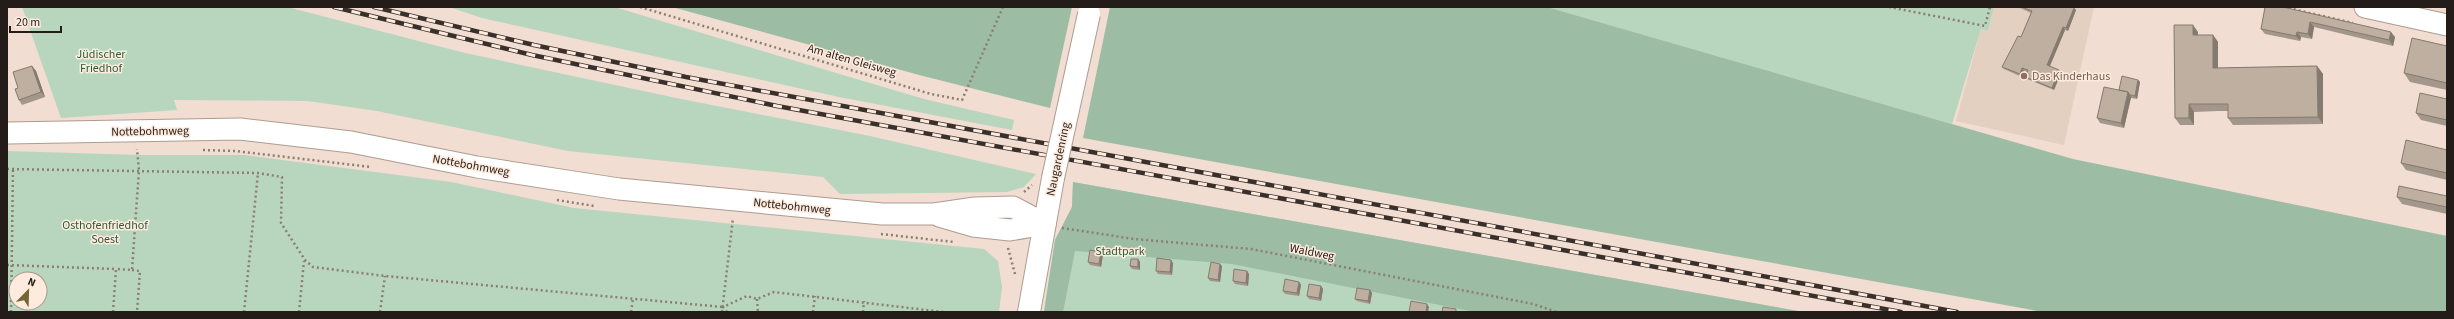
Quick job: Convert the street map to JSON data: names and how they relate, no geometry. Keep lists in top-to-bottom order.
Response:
{
  "streets": {
    "main road": ["Naugardenring"],
    "street": ["Nottebohmweg"],
    "path": ["Am alten Gleisweg", "Waldweg"]
  },
  "crossings": [
    ["Nottebohmweg", "Naugardenring"],
    ["Nottebohmweg", "Waldweg"],
    ["Naugardenring", "Waldweg"]
  ],
  "parks": ["Jüdischer Friedhof", "Osthofenfriedhof Soest", "Stadtpark"],
  "places": ["Das Kinderhaus"],
  "scale_bar": "20 m",
  "north": "top right"
}
